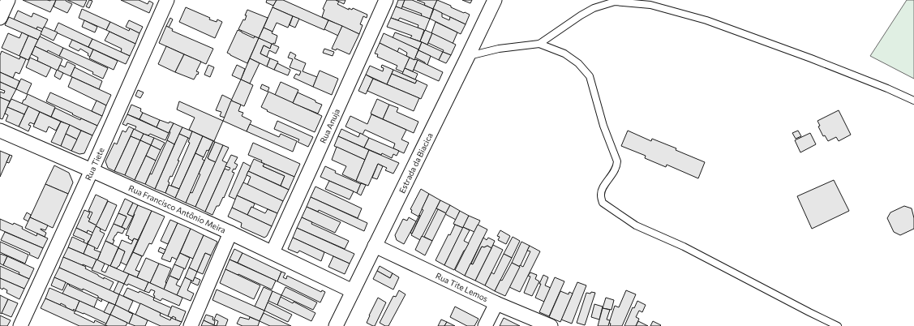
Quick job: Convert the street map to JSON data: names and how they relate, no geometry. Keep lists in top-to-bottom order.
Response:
{
  "streets": {
    "street": [
      "Rua Anuja",
      "Estrada da Biacica",
      "Rua Tiete",
      "Rua Francisco Antônio Meira",
      "Rua Tite Lemos"
    ]
  },
  "crossings": [
    ["Rua Anuja", "Rua Francisco Antônio Meira"],
    ["Estrada da Biacica", "Rua Francisco Antônio Meira"],
    ["Estrada da Biacica", "Rua Tite Lemos"],
    ["Rua Tiete", "Rua Francisco Antônio Meira"]
  ]
}
